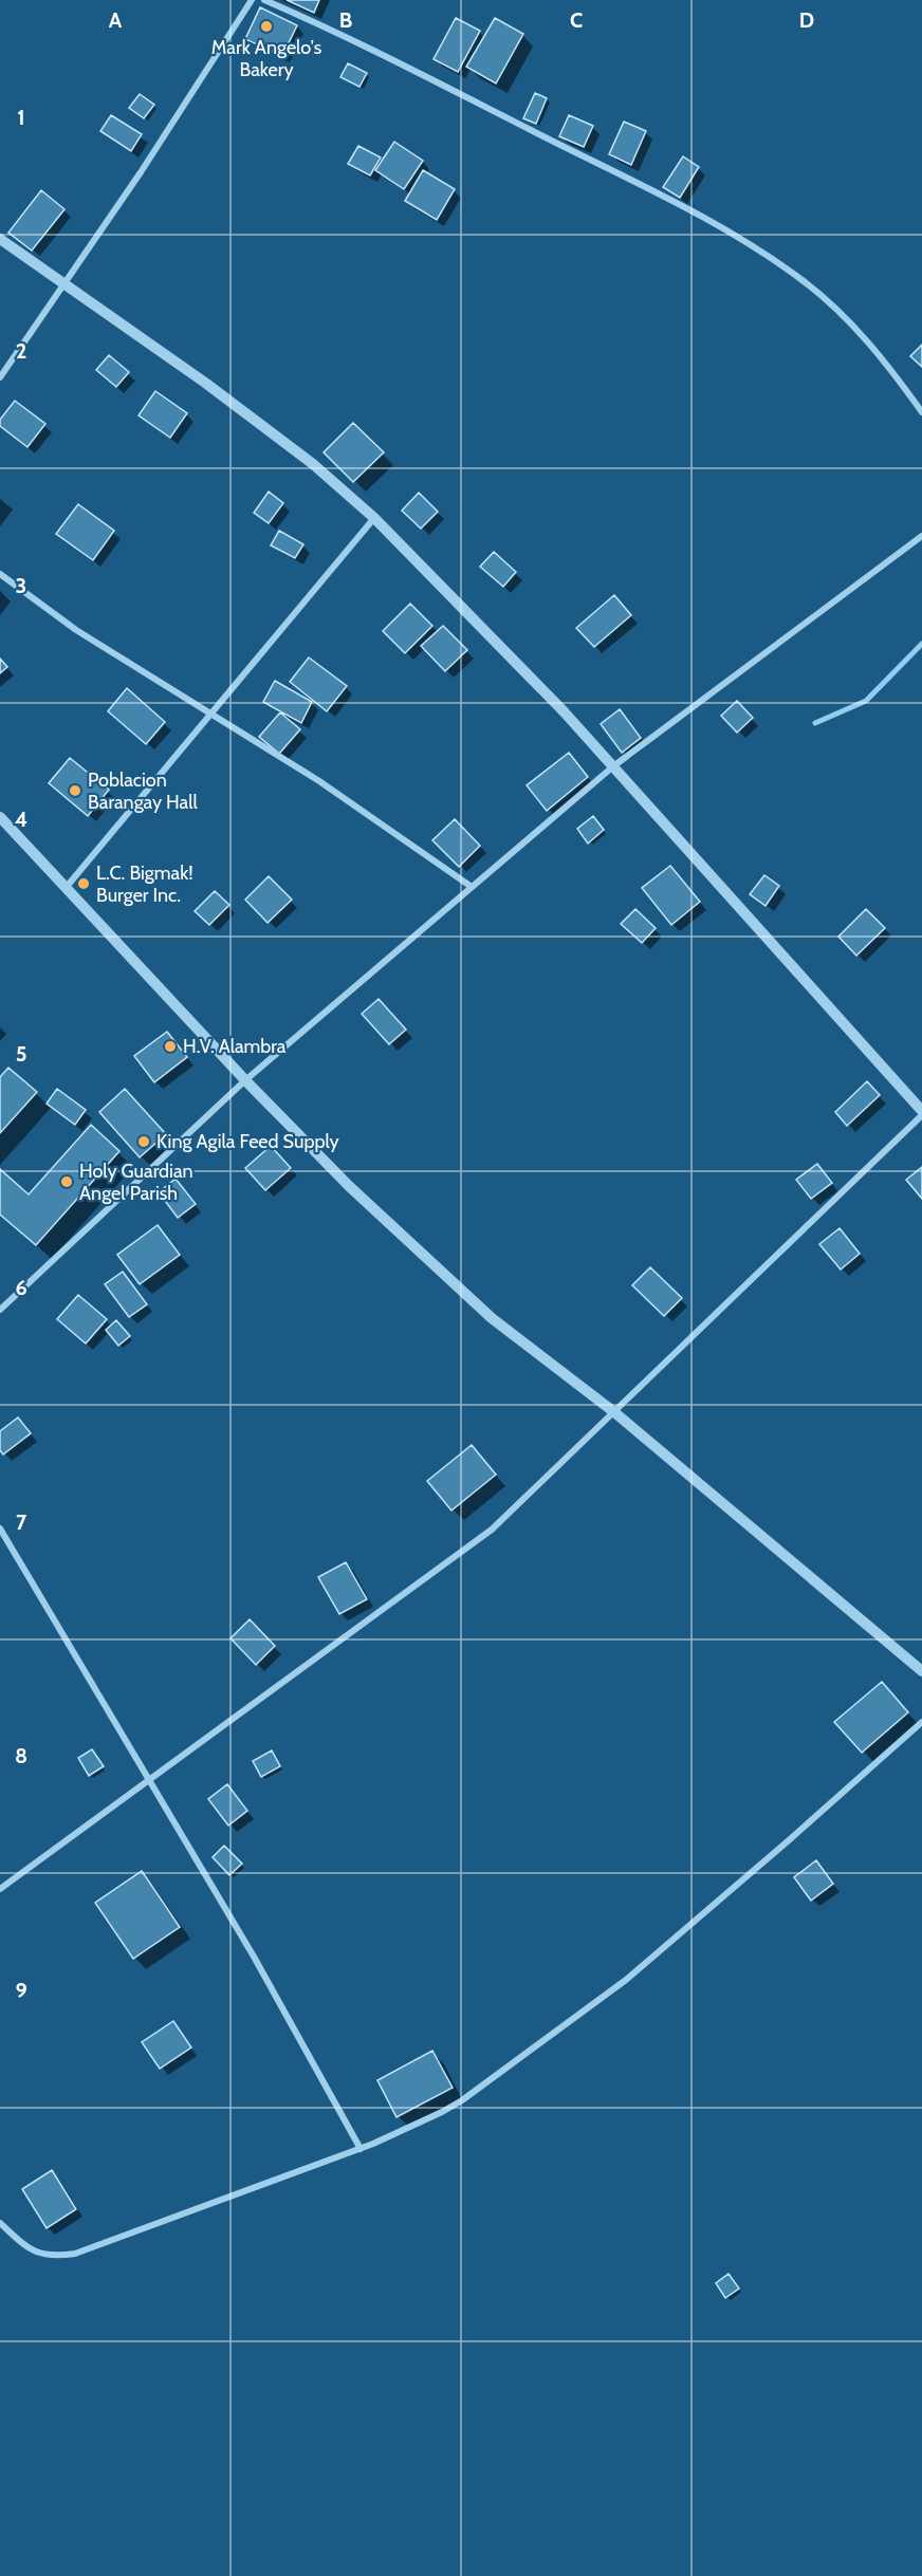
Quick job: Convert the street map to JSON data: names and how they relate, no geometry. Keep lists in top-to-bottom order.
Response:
{
  "places": [
    "Mark Angelo's Bakery",
    "Poblacion Barangay Hall",
    "L.C. Bigmak! Burger Inc.",
    "H.V. Alambra",
    "King Agila Feed Supply",
    "Holy Guardian Angel Parish"
  ],
  "grid": {
    "columns": [
      "A",
      "B",
      "C",
      "D"
    ],
    "rows": [
      "1",
      "2",
      "3",
      "4",
      "5",
      "6",
      "7",
      "8",
      "9"
    ]
  }
}
